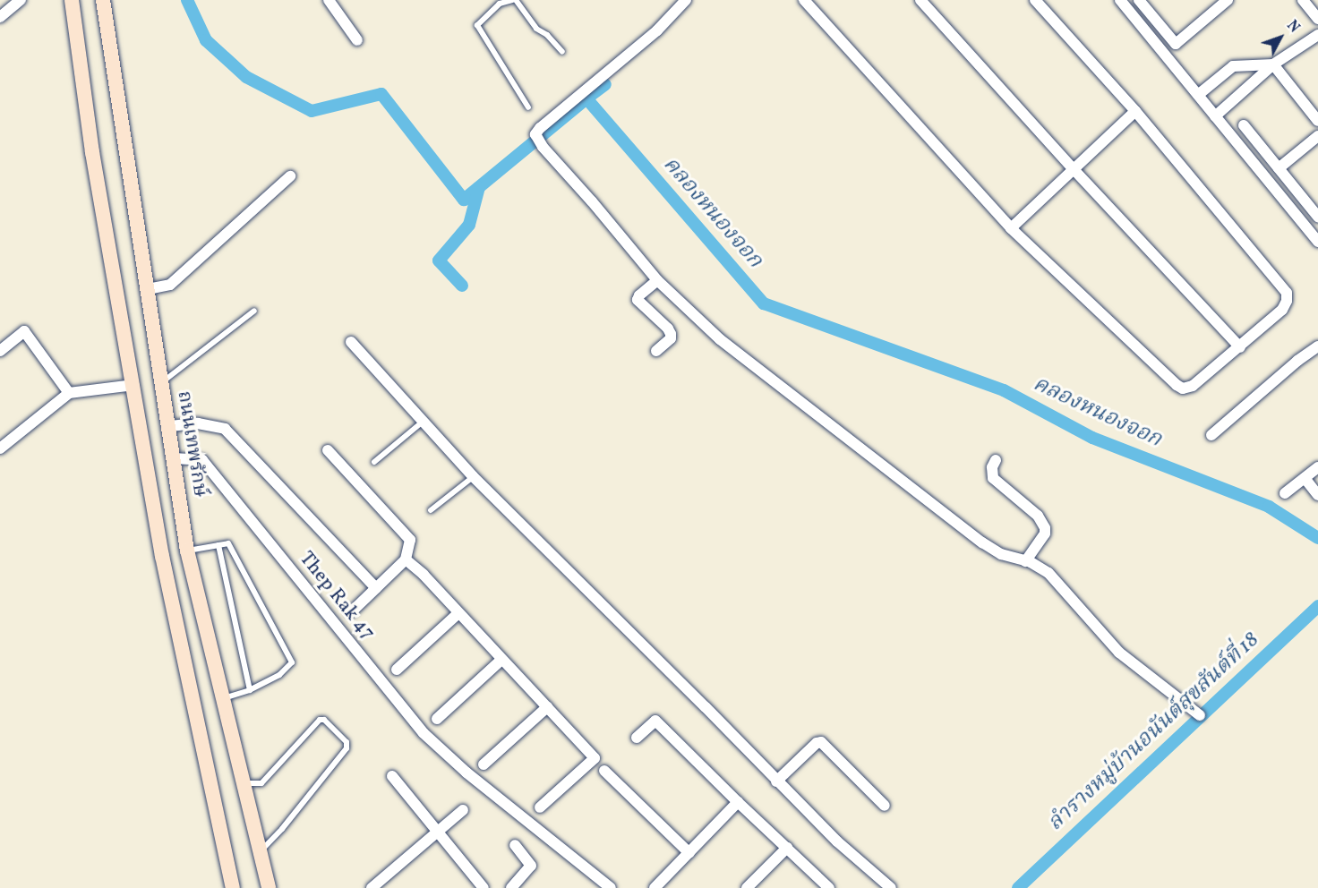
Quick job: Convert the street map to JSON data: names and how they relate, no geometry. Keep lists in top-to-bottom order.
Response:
{
  "streets": {
    "main road": ["ถนนเทพรักษ์"],
    "street": ["Thep Rak 47"]
  },
  "crossings": [
    ["ถนนเทพรักษ์", "Thep Rak 47"]
  ],
  "water": ["คลองหนองจอก", "ลำรางหมู่บ้านอนันต์สุขสันต์ที่ 18"],
  "north": "top right"
}
